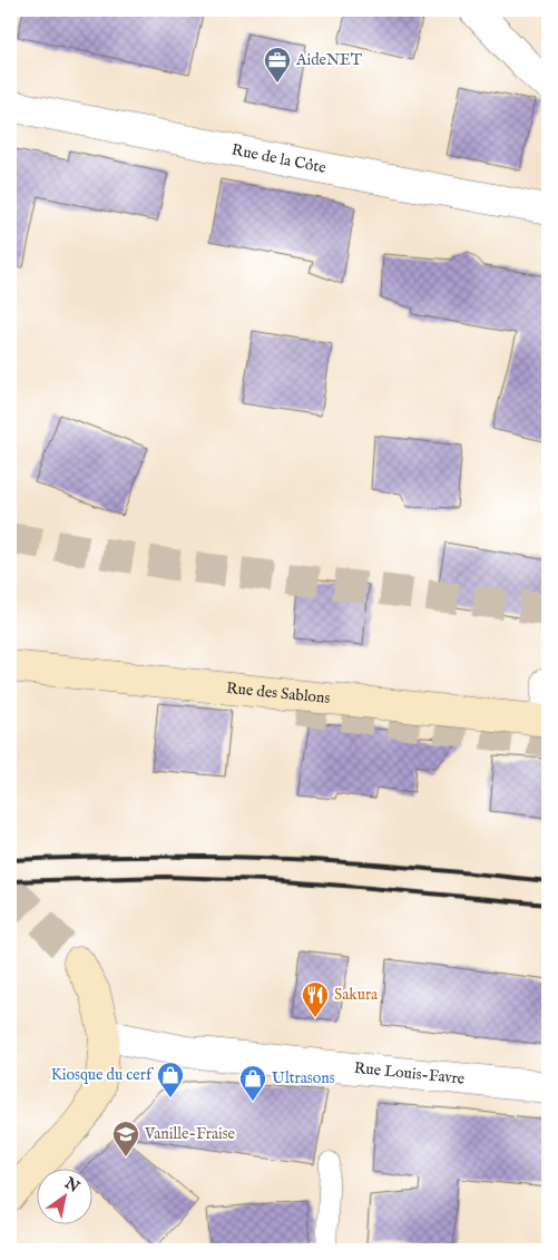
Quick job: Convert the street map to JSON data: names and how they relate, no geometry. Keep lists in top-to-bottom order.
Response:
{
  "streets": {
    "main road": ["Rue des Sablons"],
    "street": ["Rue de la Côte", "Rue Louis-Favre"]
  },
  "places": {
    "office": ["AideNET"],
    "restaurant": ["Sakura"],
    "shop": ["Kiosque du cerf", "Ultrasons"],
    "school or university": ["Vanille-Fraise"]
  },
  "north": "top right"
}
